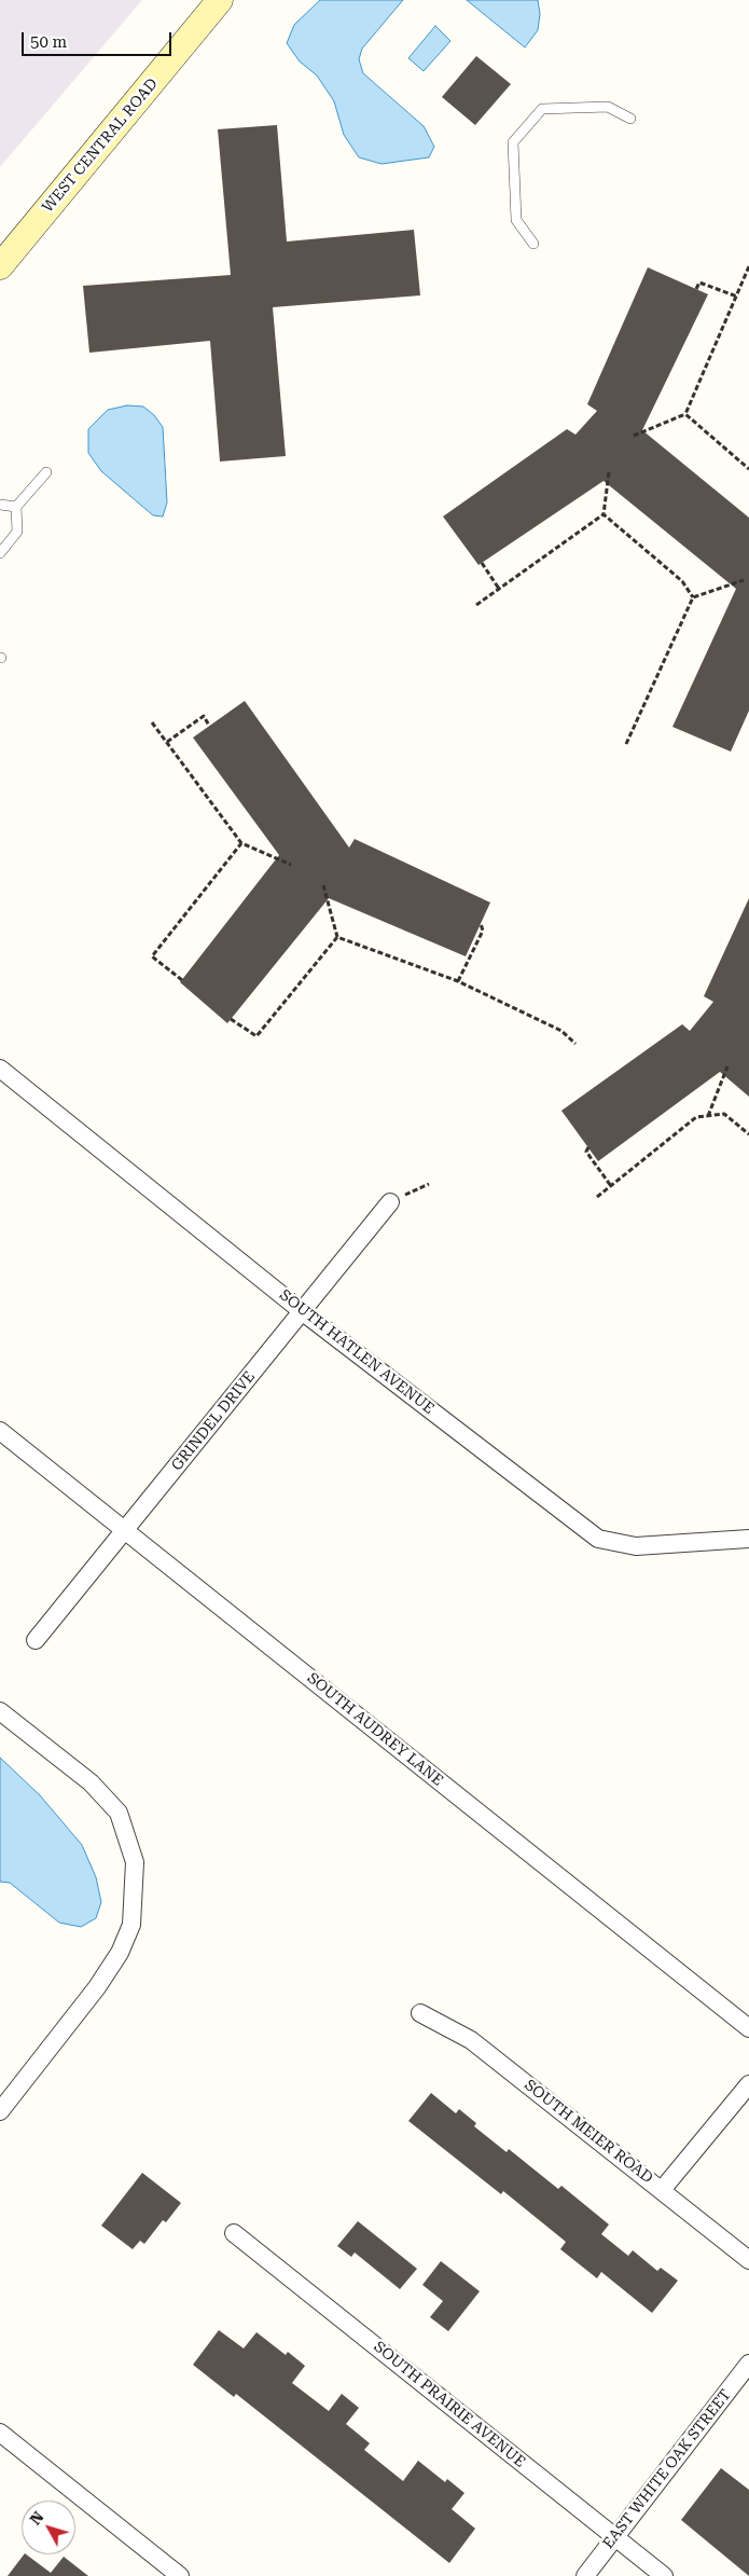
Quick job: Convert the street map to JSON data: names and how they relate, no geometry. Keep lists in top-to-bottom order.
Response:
{
  "streets": {
    "main road": ["WEST CENTRAL ROAD"],
    "street": [
      "SOUTH HATLEN AVENUE",
      "GRINDEL DRIVE",
      "SOUTH AUDREY LANE",
      "SOUTH MEIER ROAD",
      "SOUTH PRAIRIE AVENUE",
      "EAST WHITE OAK STREET"
    ]
  },
  "crossings": [
    ["SOUTH HATLEN AVENUE", "GRINDEL DRIVE"],
    ["GRINDEL DRIVE", "SOUTH AUDREY LANE"],
    ["SOUTH PRAIRIE AVENUE", "EAST WHITE OAK STREET"]
  ],
  "scale_bar": "50 m",
  "north": "top left"
}
